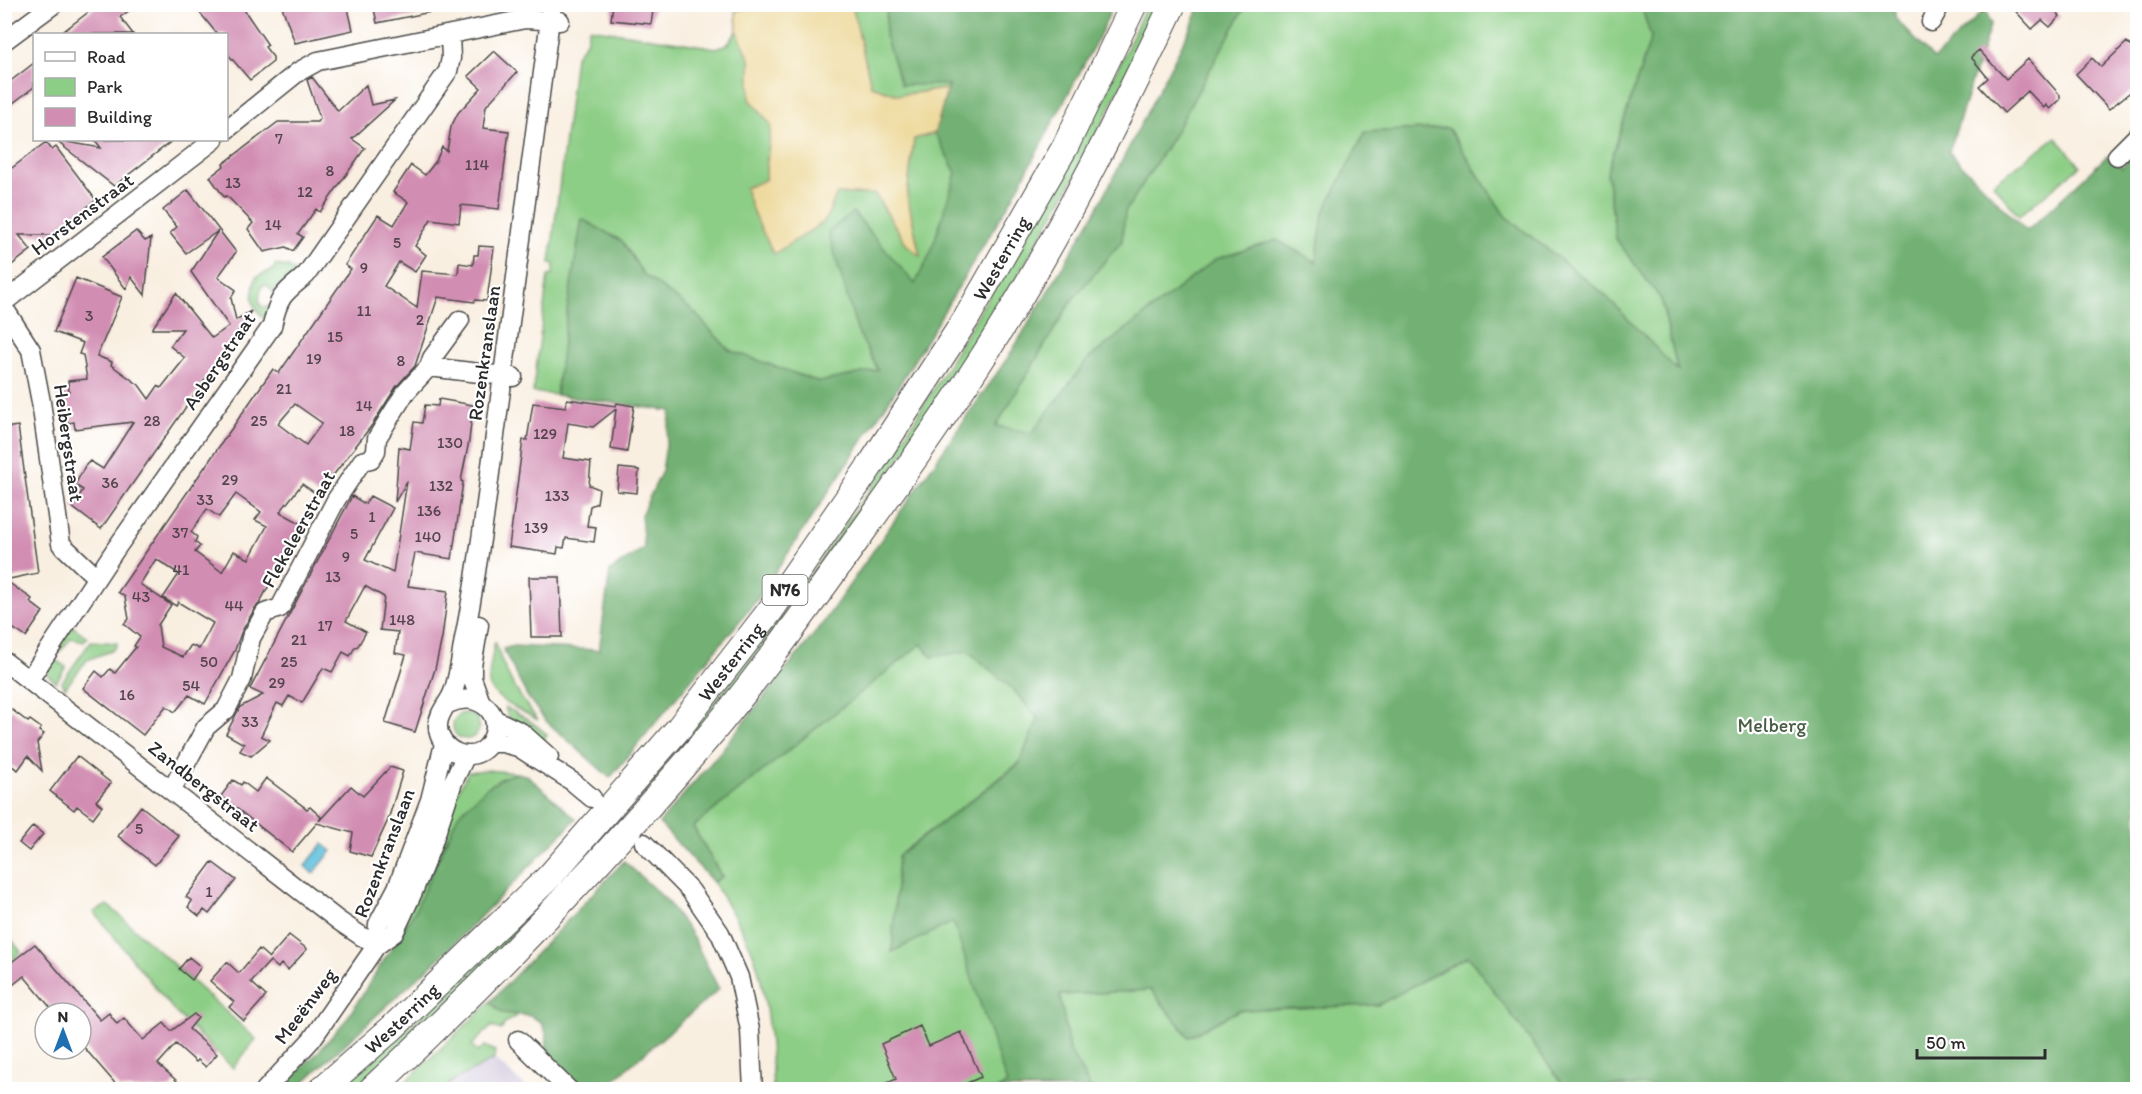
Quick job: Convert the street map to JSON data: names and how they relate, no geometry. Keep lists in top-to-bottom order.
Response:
{
  "streets": {
    "highway": ["Westerring", "N76"],
    "street": [
      "Horstenstraat",
      "Rozenkranslaan",
      "Asbergstraat",
      "Heibergstraat",
      "Flekeleerstraat",
      "Zandbergstraat",
      "Meeënweg"
    ]
  },
  "crossings": [
    ["Rozenkranslaan", "Zandbergstraat"],
    ["Rozenkranslaan", "Meeënweg"],
    ["Asbergstraat", "Heibergstraat"],
    ["Asbergstraat", "Zandbergstraat"],
    ["Flekeleerstraat", "Zandbergstraat"],
    ["Zandbergstraat", "Meeënweg"]
  ],
  "parks": ["Melberg"],
  "house_numbers": [
    "7",
    "114",
    "8",
    "13",
    "12",
    "14",
    "5",
    "9",
    "11",
    "3",
    "2",
    "15",
    "19",
    "8",
    "21",
    "14",
    "28",
    "25",
    "18",
    "129",
    "130",
    "29",
    "36",
    "132",
    "133",
    "33",
    "136",
    "1",
    "139",
    "37",
    "5",
    "140",
    "9",
    "41",
    "13",
    "43",
    "44",
    "148",
    "17",
    "21",
    "50",
    "25",
    "29",
    "54",
    "16",
    "33",
    "5",
    "1"
  ],
  "legend": ["Road", "Park", "Building"],
  "scale_bar": "50 m",
  "north": "top"
}
